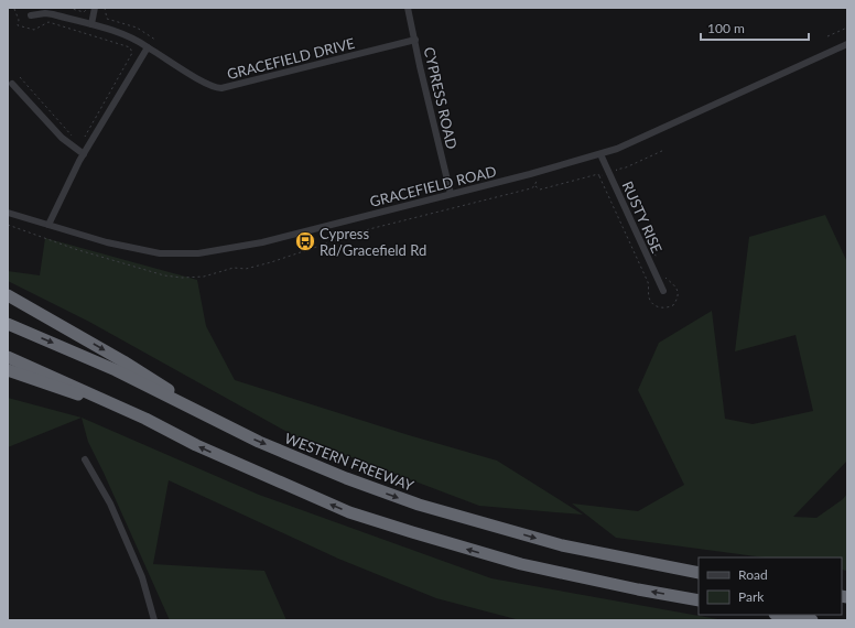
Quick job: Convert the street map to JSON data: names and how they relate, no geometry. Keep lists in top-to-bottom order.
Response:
{
  "streets": {
    "highway": ["WESTERN FREEWAY"],
    "street": [
      "GRACEFIELD DRIVE",
      "CYPRESS ROAD",
      "GRACEFIELD ROAD",
      "RUSTY RISE"
    ]
  },
  "crossings": [
    ["GRACEFIELD DRIVE", "CYPRESS ROAD"],
    ["CYPRESS ROAD", "GRACEFIELD ROAD"],
    ["GRACEFIELD ROAD", "RUSTY RISE"]
  ],
  "places": {
    "bus stop": ["Cypress Rd/Gracefield Rd"]
  },
  "legend": ["Road", "Park"],
  "scale_bar": "100 m"
}
